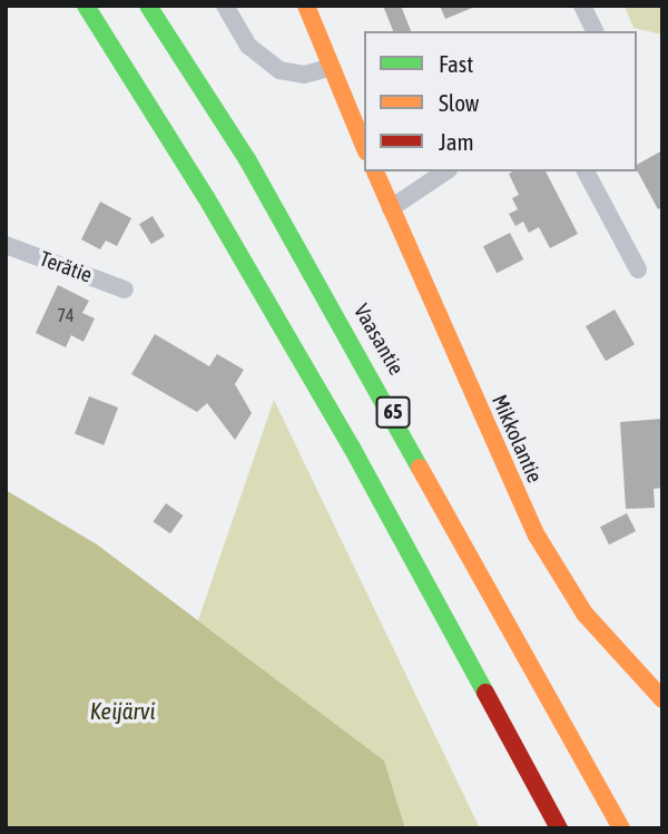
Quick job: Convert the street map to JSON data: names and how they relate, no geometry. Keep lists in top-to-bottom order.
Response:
{
  "streets": {
    "main road": ["Vaasantie", "65", "Mikkolantie"],
    "street": ["Terätie"]
  },
  "water": ["Keijärvi"],
  "house_numbers": ["74"],
  "legend": ["Fast", "Slow", "Jam"]
}
